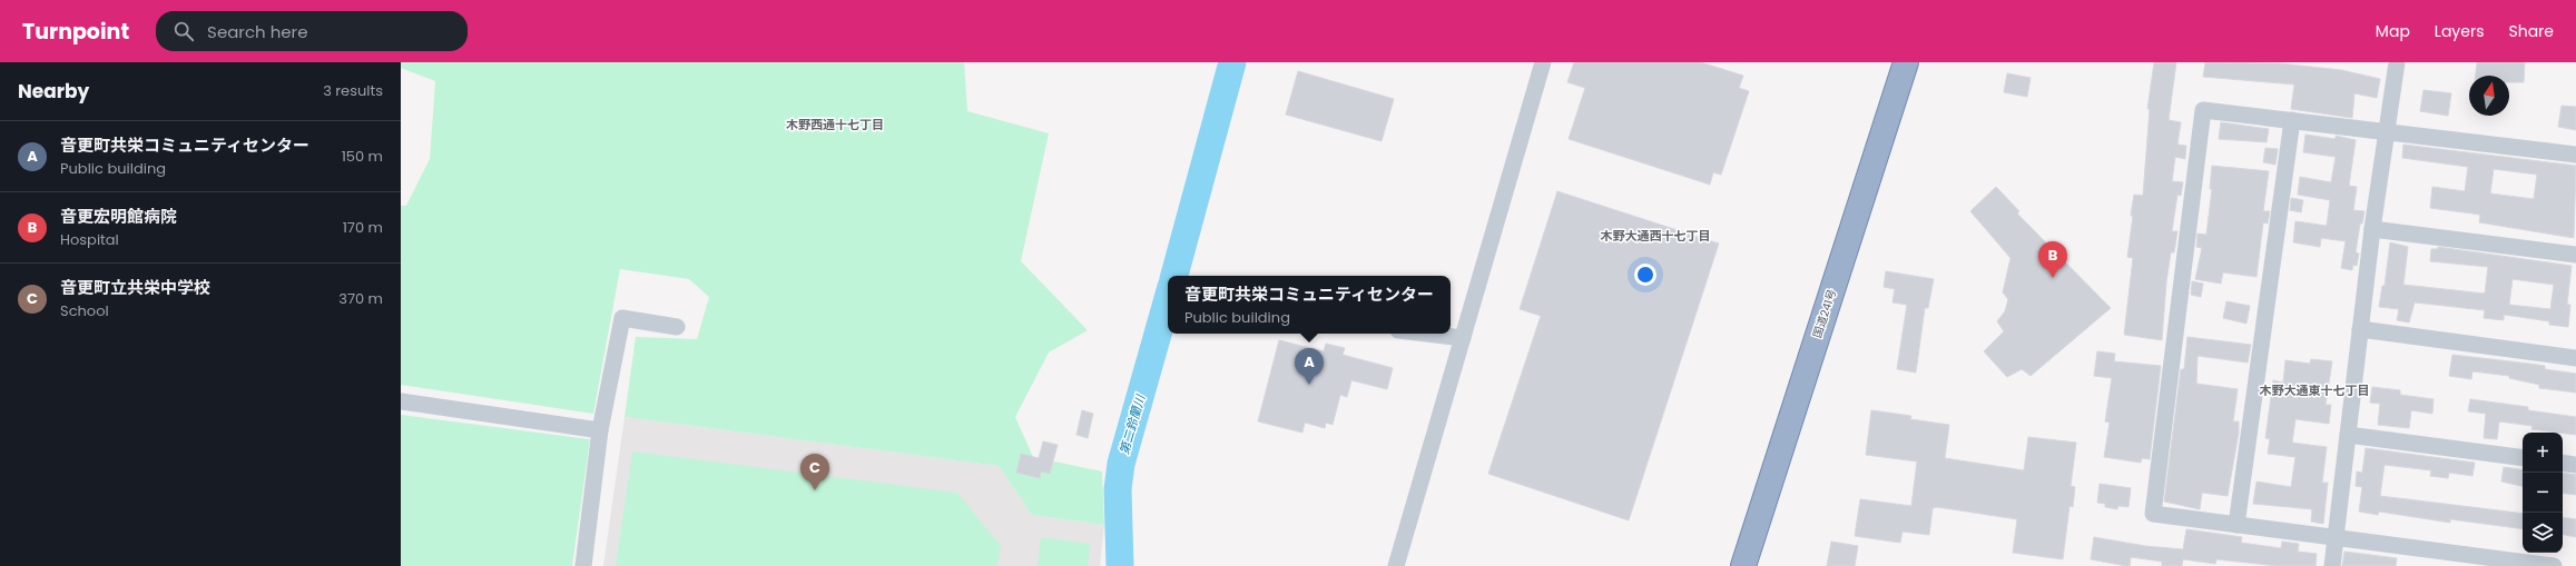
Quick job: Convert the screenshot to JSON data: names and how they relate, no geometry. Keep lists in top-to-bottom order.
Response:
{
  "streets": {
    "highway": ["国道241号"]
  },
  "districts": ["木野西通十七丁目", "木野大通西十七丁目", "木野大通東十七丁目"],
  "water": ["第二鈴蘭川"],
  "north": "top",
  "page": {
    "header": "Turnpoint",
    "search": "Search here",
    "nav": ["Map", "Layers", "Share"],
    "heading": ["Nearby", "3 results"],
    "list": [
      {
        "mark": "A",
        "name": "音更町共栄コミュニティセンター",
        "note": "Public building",
        "value": "150 m"
      },
      {
        "mark": "B",
        "name": "音更宏明館病院",
        "note": "Hospital",
        "value": "170 m"
      },
      {
        "mark": "C",
        "name": "音更町立共栄中学校",
        "note": "School",
        "value": "370 m"
      }
    ],
    "pins": ["B", "A", "C"],
    "popup": ["音更町共栄コミュニティセンター", "Public building"],
    "map_buttons": ["+", "−"]
  }
}
